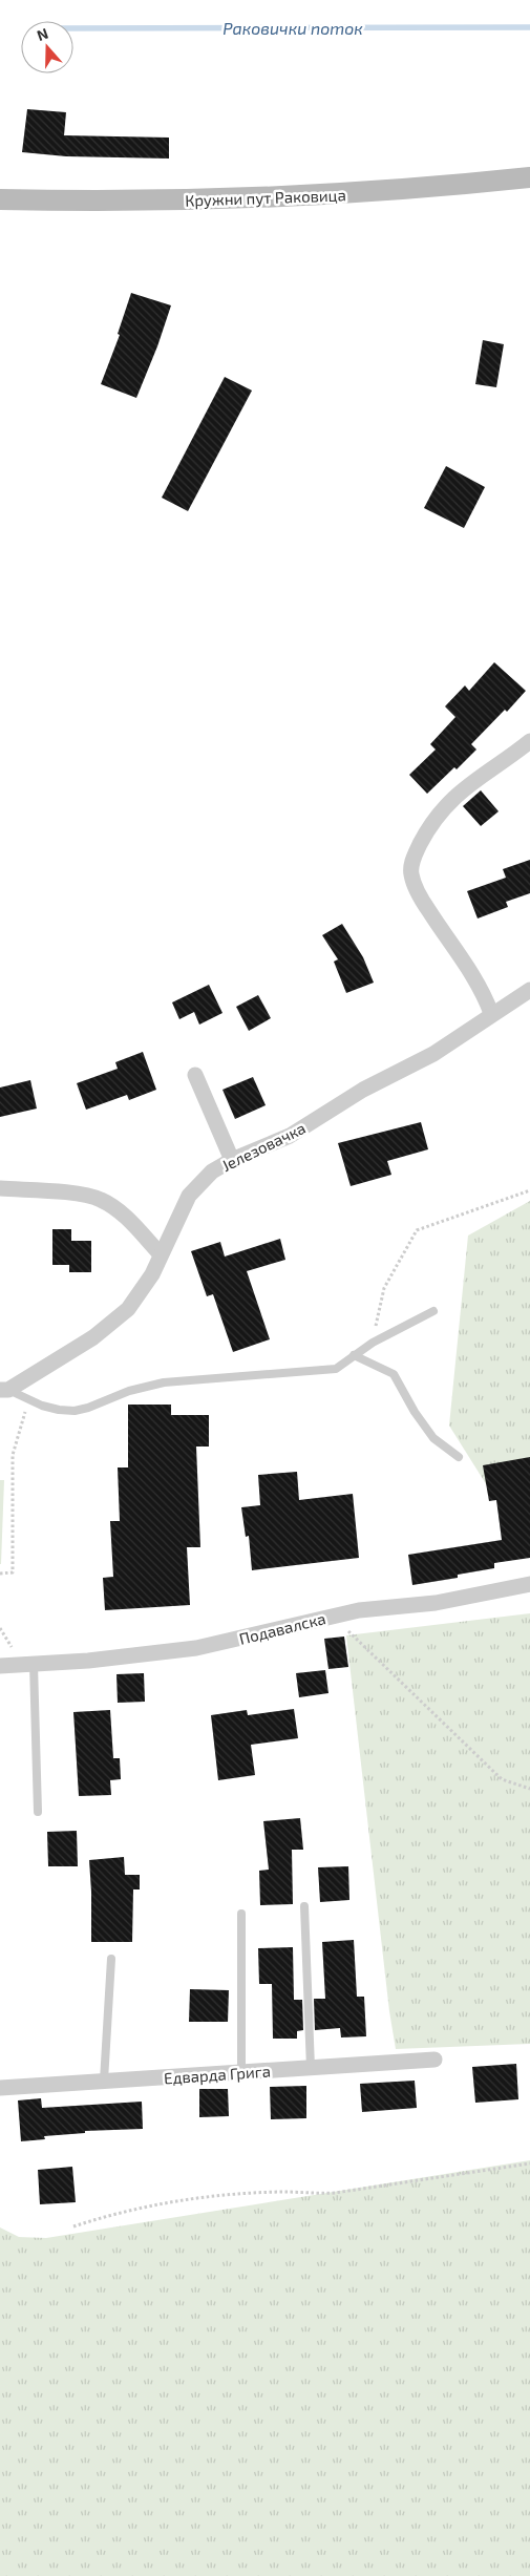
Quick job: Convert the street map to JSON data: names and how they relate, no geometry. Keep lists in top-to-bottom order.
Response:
{
  "streets": {
    "main road": ["Кружни пут Раковица"],
    "street": ["Јелезовачка", "Подавалска", "Едварда Грига"]
  },
  "water": ["Раковички поток"],
  "north": "top"
}
